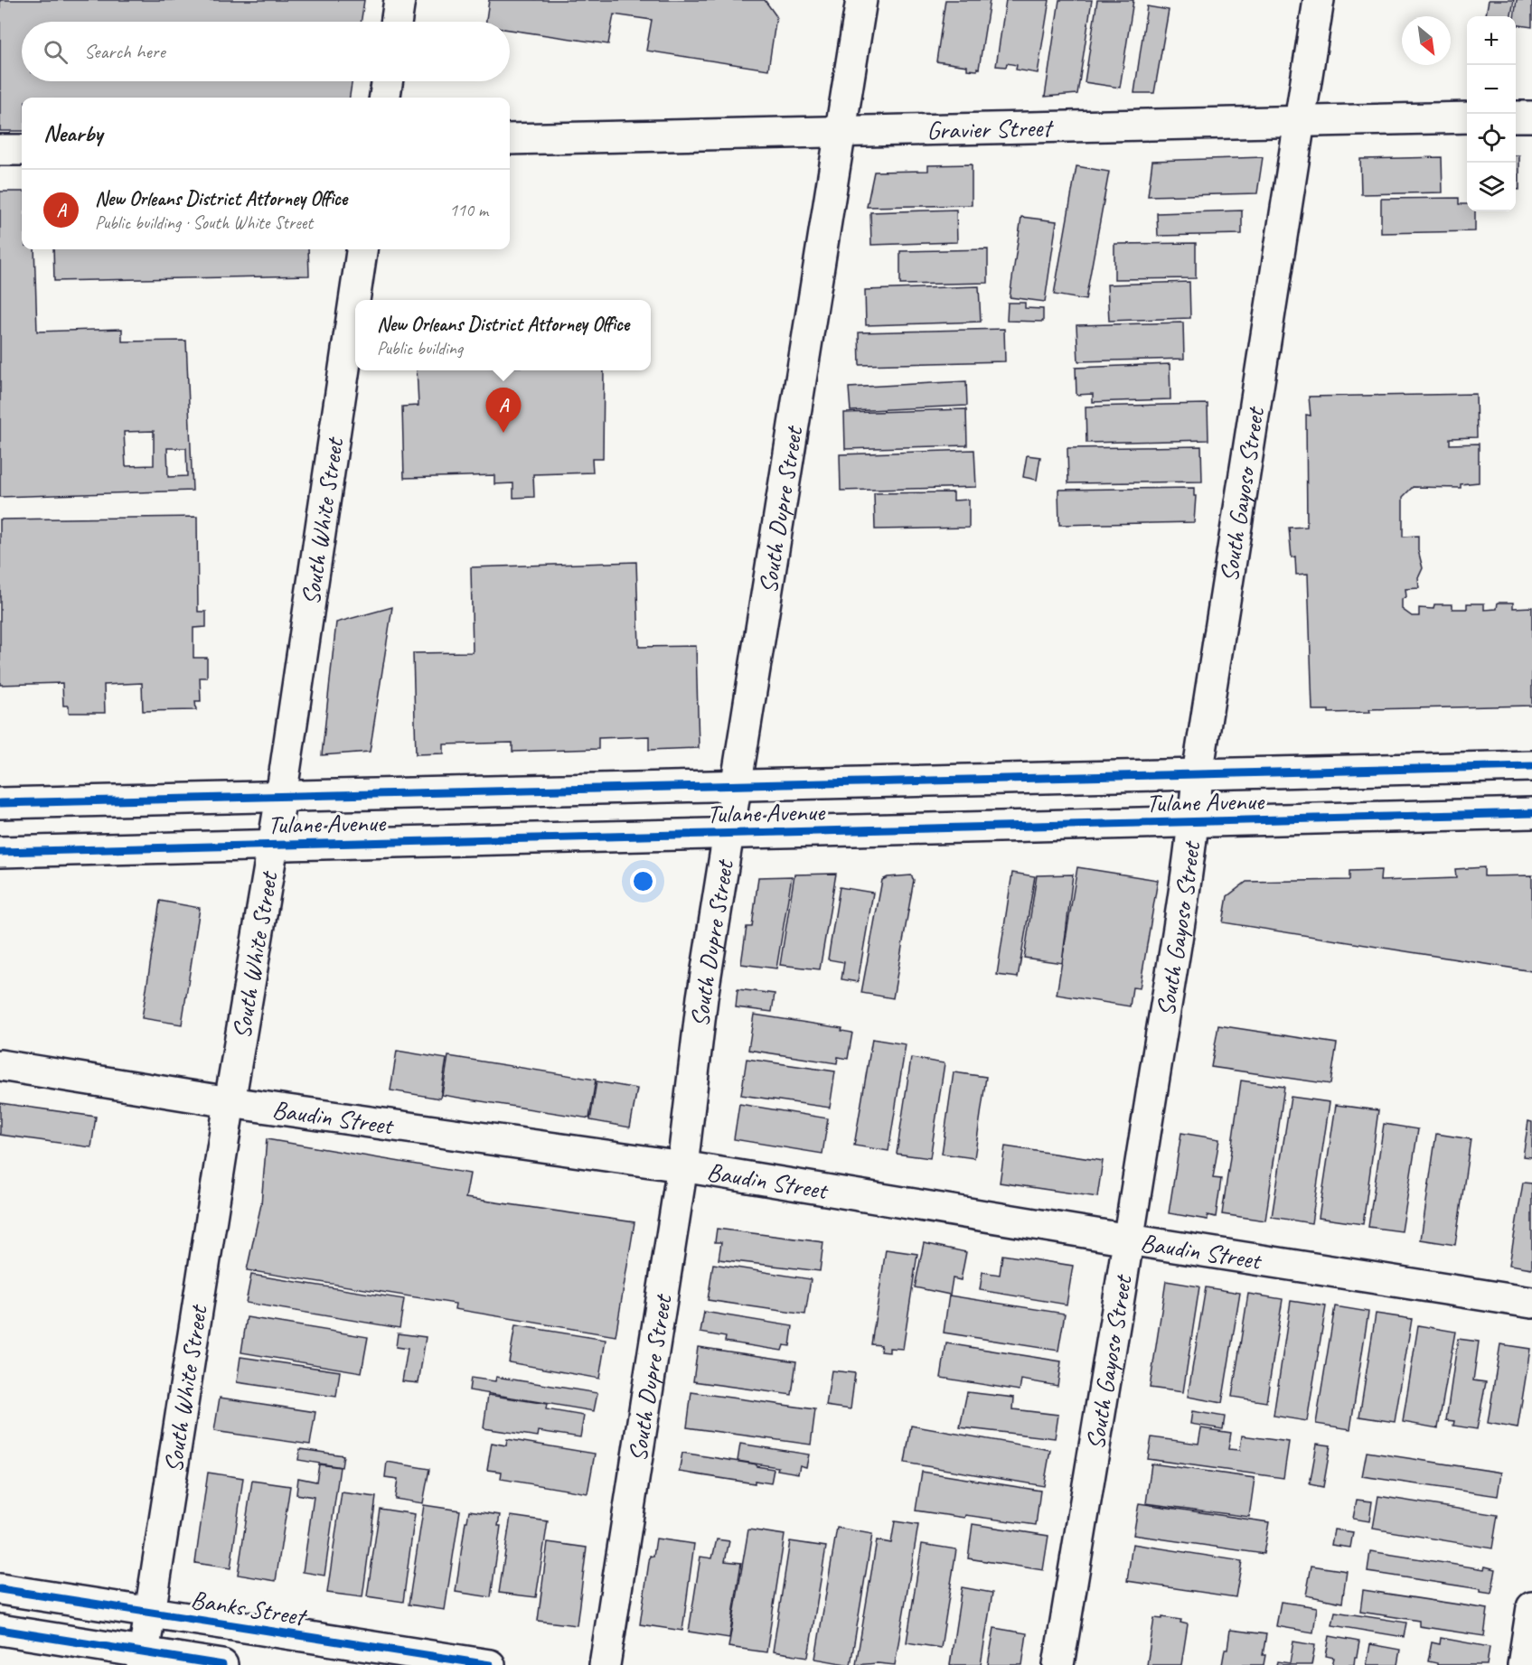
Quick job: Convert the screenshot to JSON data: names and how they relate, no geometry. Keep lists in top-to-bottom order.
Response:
{
  "streets": {
    "street": [
      "Gravier Street",
      "South Gayoso Street",
      "South Dupre Street",
      "South White Street",
      "Tulane Avenue",
      "Baudin Street",
      "Banks Street"
    ]
  },
  "crossings": [
    ["Gravier Street", "South Gayoso Street"],
    ["Gravier Street", "South Dupre Street"],
    ["South Gayoso Street", "Tulane Avenue"],
    ["South Gayoso Street", "Baudin Street"],
    ["South Dupre Street", "Tulane Avenue"],
    ["South Dupre Street", "Baudin Street"],
    ["South White Street", "Tulane Avenue"],
    ["South White Street", "Baudin Street"],
    ["South White Street", "Banks Street"]
  ],
  "north": "bottom right",
  "page": {
    "map_buttons": ["+", "−"],
    "search": "Search here",
    "heading": "Nearby",
    "list": [
      {
        "mark": "A",
        "name": "New Orleans District Attorney Office",
        "note": "Public building · South White Street",
        "value": "110 m"
      }
    ],
    "popup": ["New Orleans District Attorney Office", "Public building"],
    "pins": "A"
  }
}
